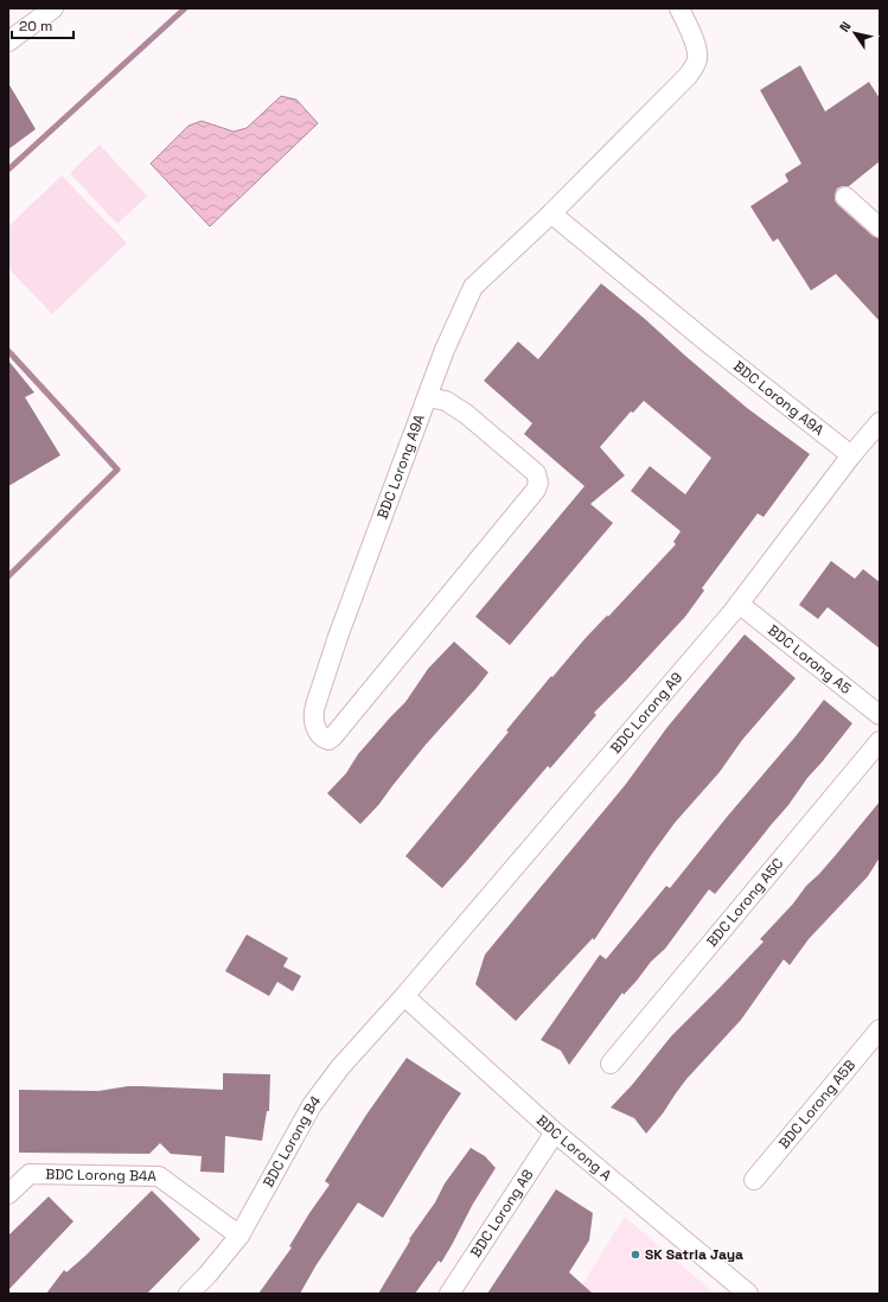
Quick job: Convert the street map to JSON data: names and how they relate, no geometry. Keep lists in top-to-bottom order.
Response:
{
  "streets": {
    "street": [
      "BDC Lorong A9A",
      "BDC Lorong A5",
      "BDC Lorong A9",
      "BDC Lorong A5C",
      "BDC Lorong A5B",
      "BDC Lorong B4",
      "BDC Lorong A",
      "BDC Lorong B4A",
      "BDC Lorong A8"
    ]
  },
  "crossings": [
    ["BDC Lorong A9A", "BDC Lorong A9"],
    ["BDC Lorong A5", "BDC Lorong A9"],
    ["BDC Lorong A9", "BDC Lorong B4"],
    ["BDC Lorong A9", "BDC Lorong A"],
    ["BDC Lorong B4", "BDC Lorong A"],
    ["BDC Lorong B4", "BDC Lorong B4A"],
    ["BDC Lorong A", "BDC Lorong A8"]
  ],
  "places": ["SK Satria Jaya"],
  "scale_bar": "20 m",
  "north": "top left"
}
